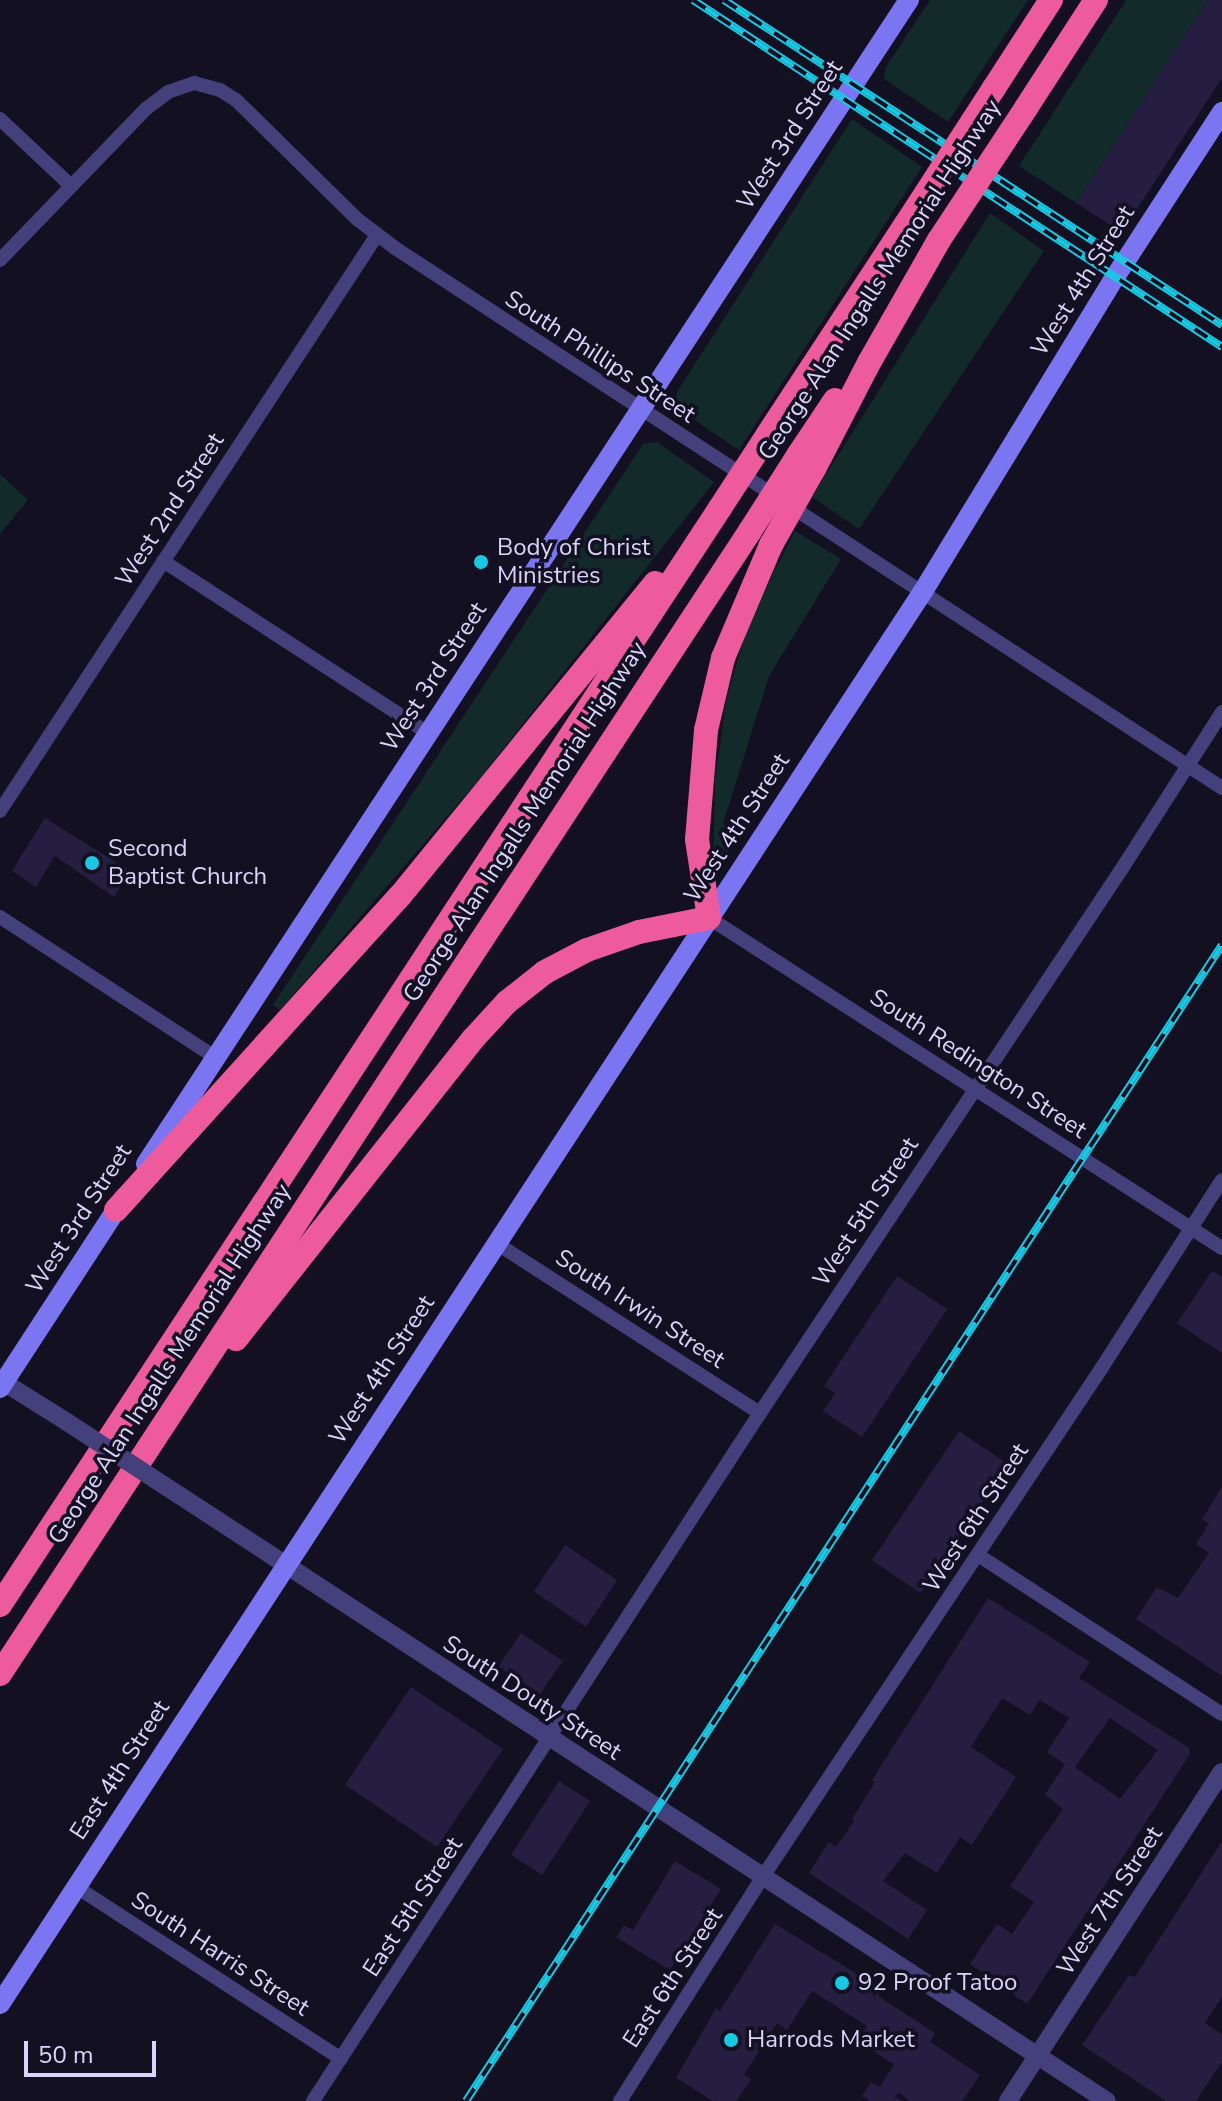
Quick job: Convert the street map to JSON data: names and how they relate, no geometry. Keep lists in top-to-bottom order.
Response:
{
  "streets": {
    "highway": ["George Alan Ingalls Memorial Highway"],
    "main road": ["West 3rd Street", "West 4th Street", "East 4th Street"],
    "street": [
      "South Phillips Street",
      "West 2nd Street",
      "South Redington Street",
      "West 5th Street",
      "South Irwin Street",
      "West 6th Street",
      "South Douty Street",
      "West 7th Street",
      "East 5th Street",
      "South Harris Street",
      "East 6th Street"
    ]
  },
  "crossings": [
    ["West 3rd Street", "South Phillips Street"],
    ["West 3rd Street", "South Douty Street"],
    ["West 4th Street", "South Phillips Street"],
    ["West 4th Street", "South Redington Street"],
    ["West 4th Street", "South Irwin Street"],
    ["West 4th Street", "South Douty Street"],
    ["West 4th Street", "East 4th Street"],
    ["South Phillips Street", "West 2nd Street"],
    ["South Phillips Street", "West 5th Street"],
    ["South Redington Street", "West 5th Street"],
    ["South Redington Street", "West 6th Street"],
    ["West 5th Street", "South Irwin Street"],
    ["West 5th Street", "South Douty Street"],
    ["West 5th Street", "East 5th Street"],
    ["West 6th Street", "South Douty Street"],
    ["West 6th Street", "East 6th Street"],
    ["South Douty Street", "East 4th Street"],
    ["South Douty Street", "West 7th Street"],
    ["South Douty Street", "East 5th Street"],
    ["South Douty Street", "East 6th Street"],
    ["East 4th Street", "South Harris Street"],
    ["East 5th Street", "South Harris Street"]
  ],
  "places": [
    "Body of Christ Ministries",
    "Second Baptist Church",
    "92 Proof Tatoo",
    "Harrods Market"
  ],
  "scale_bar": "50 m"
}
